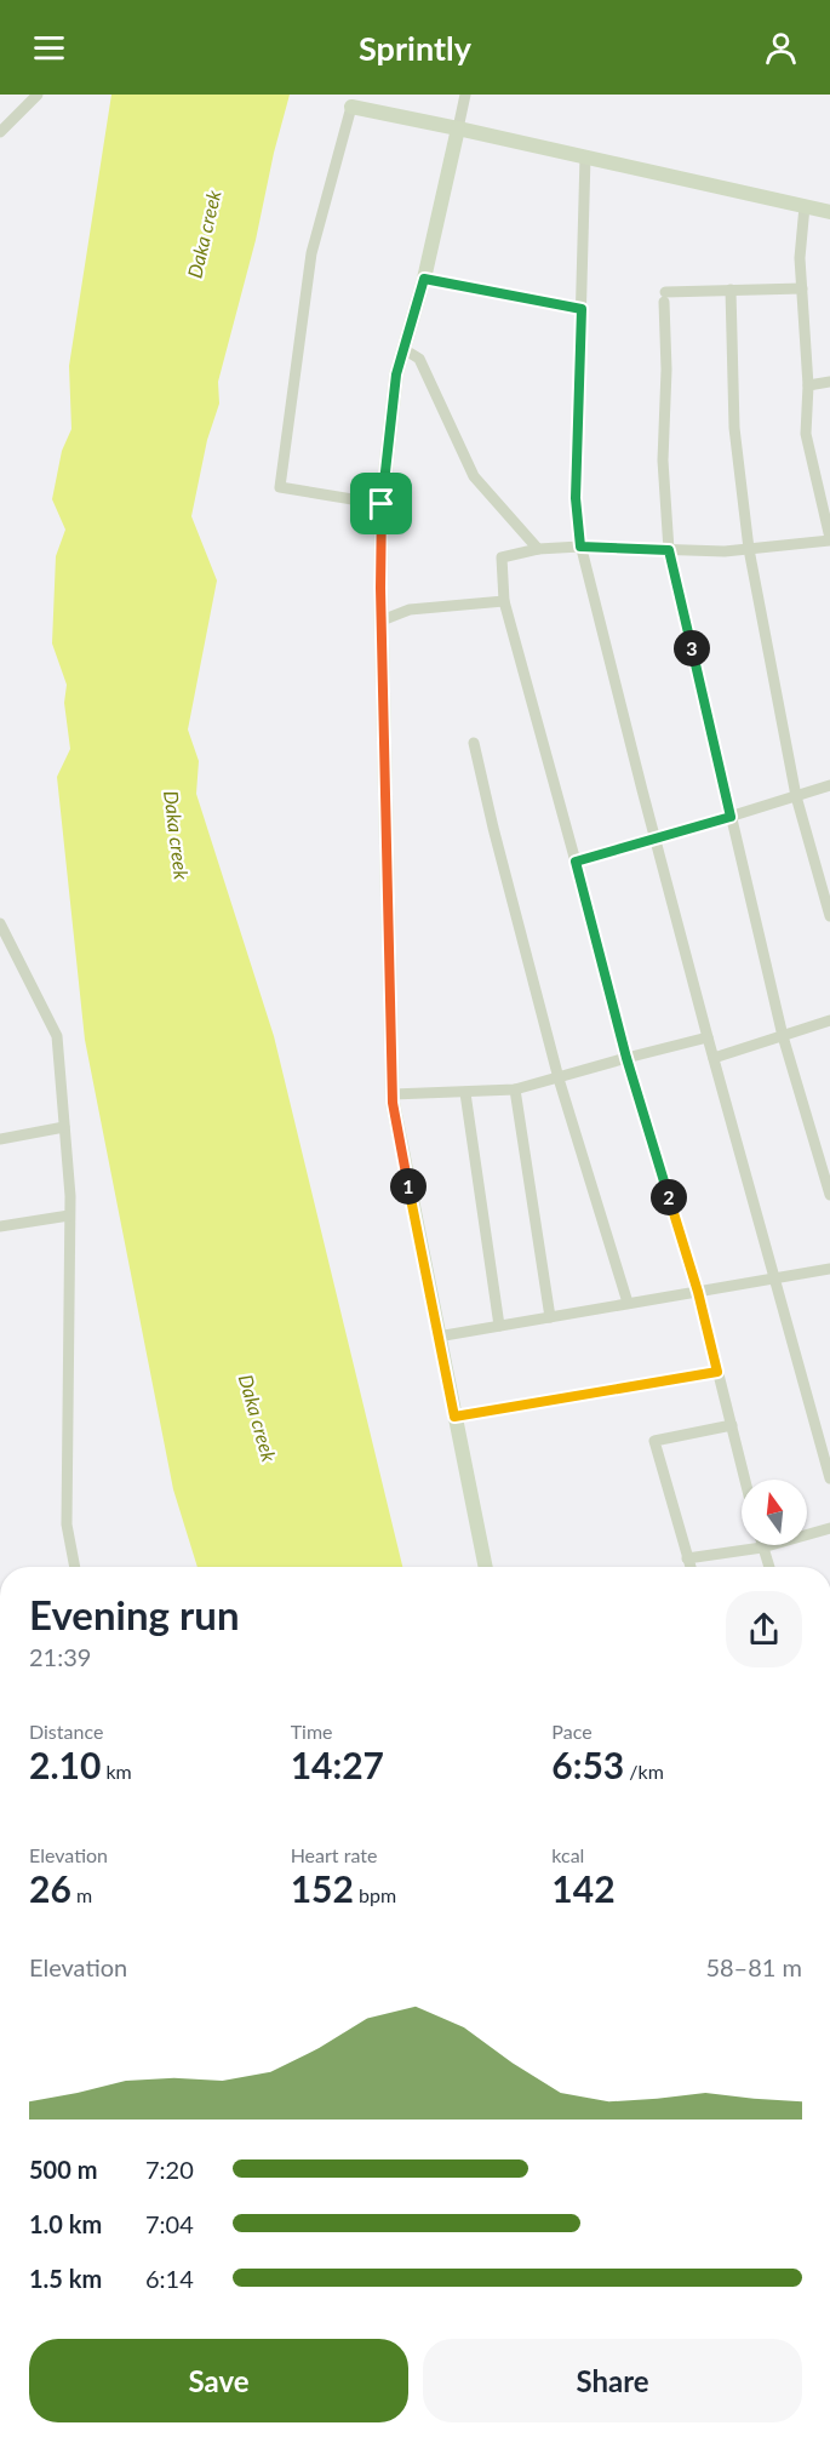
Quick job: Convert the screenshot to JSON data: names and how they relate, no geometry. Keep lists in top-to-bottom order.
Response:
{
  "water": ["Daka creek"],
  "north": "top",
  "page": {
    "header": "Sprintly",
    "pins": ["3", "1", "2"],
    "heading": ["Evening run", "21:39"],
    "stats": [
      ["Distance", "2.10 km"],
      ["Time", "14:27"],
      ["Pace", "6:53 /km"],
      ["Elevation", "26 m"],
      ["Heart rate", "152 bpm"],
      ["kcal", "142"]
    ],
    "chart": ["Elevation", "58–81 m"],
    "list": [
      {
        "name": "500 m",
        "note": "7:20"
      },
      {
        "name": "1.0 km",
        "note": "7:04"
      },
      {
        "name": "1.5 km",
        "note": "6:14"
      }
    ],
    "buttons": ["Save", "Share"]
  }
}
